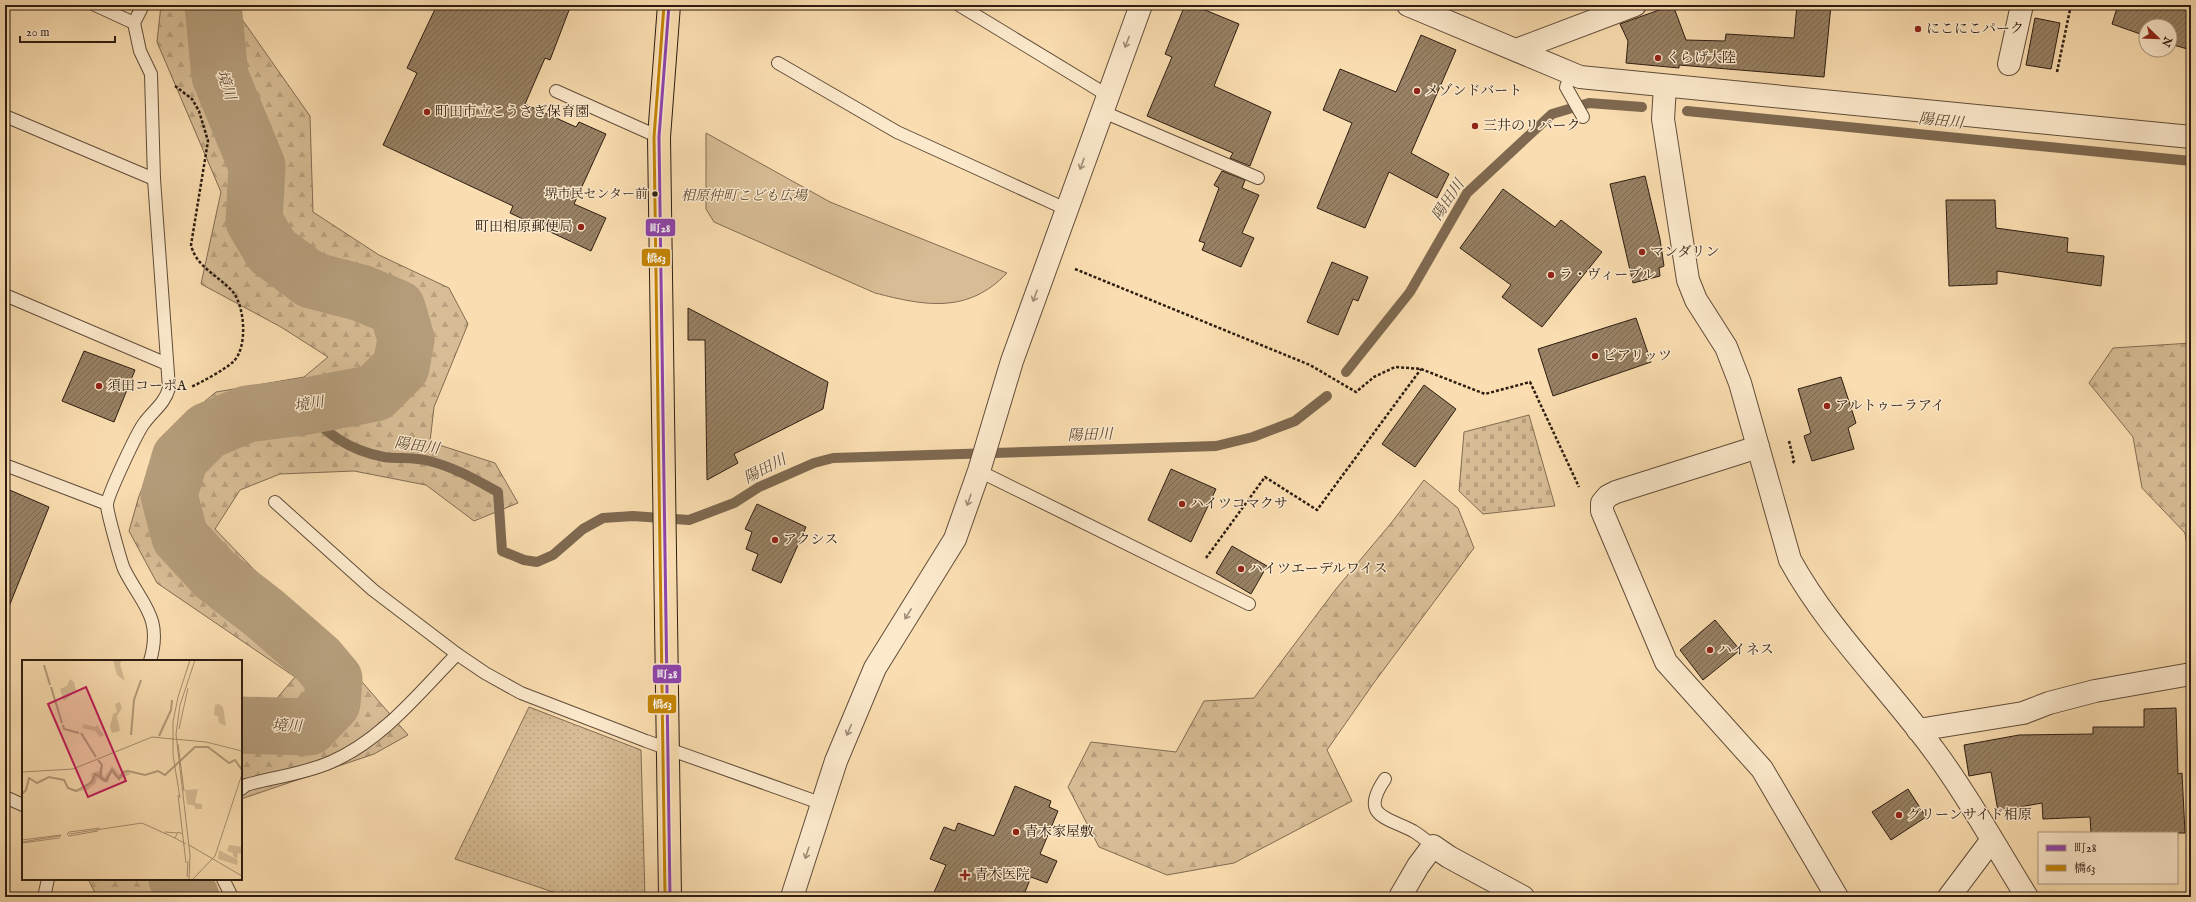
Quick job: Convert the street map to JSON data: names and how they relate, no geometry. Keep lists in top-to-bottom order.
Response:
{
  "water": ["境川", "陽田川"],
  "parks": ["相原仲町こども広場"],
  "places": {
    "other": [
      "にこにこパーク",
      "くらげ大陸",
      "メゾンドバート",
      "町田市立こうさぎ保育園",
      "三井のリパーク",
      "堺市民センター前",
      "町田相原郵便局",
      "マンダリン",
      "ラ・ヴィーブル",
      "ビアリッツ",
      "須田コーポA",
      "アルトゥーラアイ",
      "ハイツコマクサ",
      "アクシス",
      "ハイツエーデルワイス",
      "ハイネス",
      "グリーンサイド相原",
      "青木家屋敷"
    ],
    "health": ["青木医院"]
  },
  "lines": ["transit line 町28", "transit line 橋63"],
  "legend": ["町28", "橋63"],
  "scale_bar": "20 m",
  "north": "bottom right"
}
